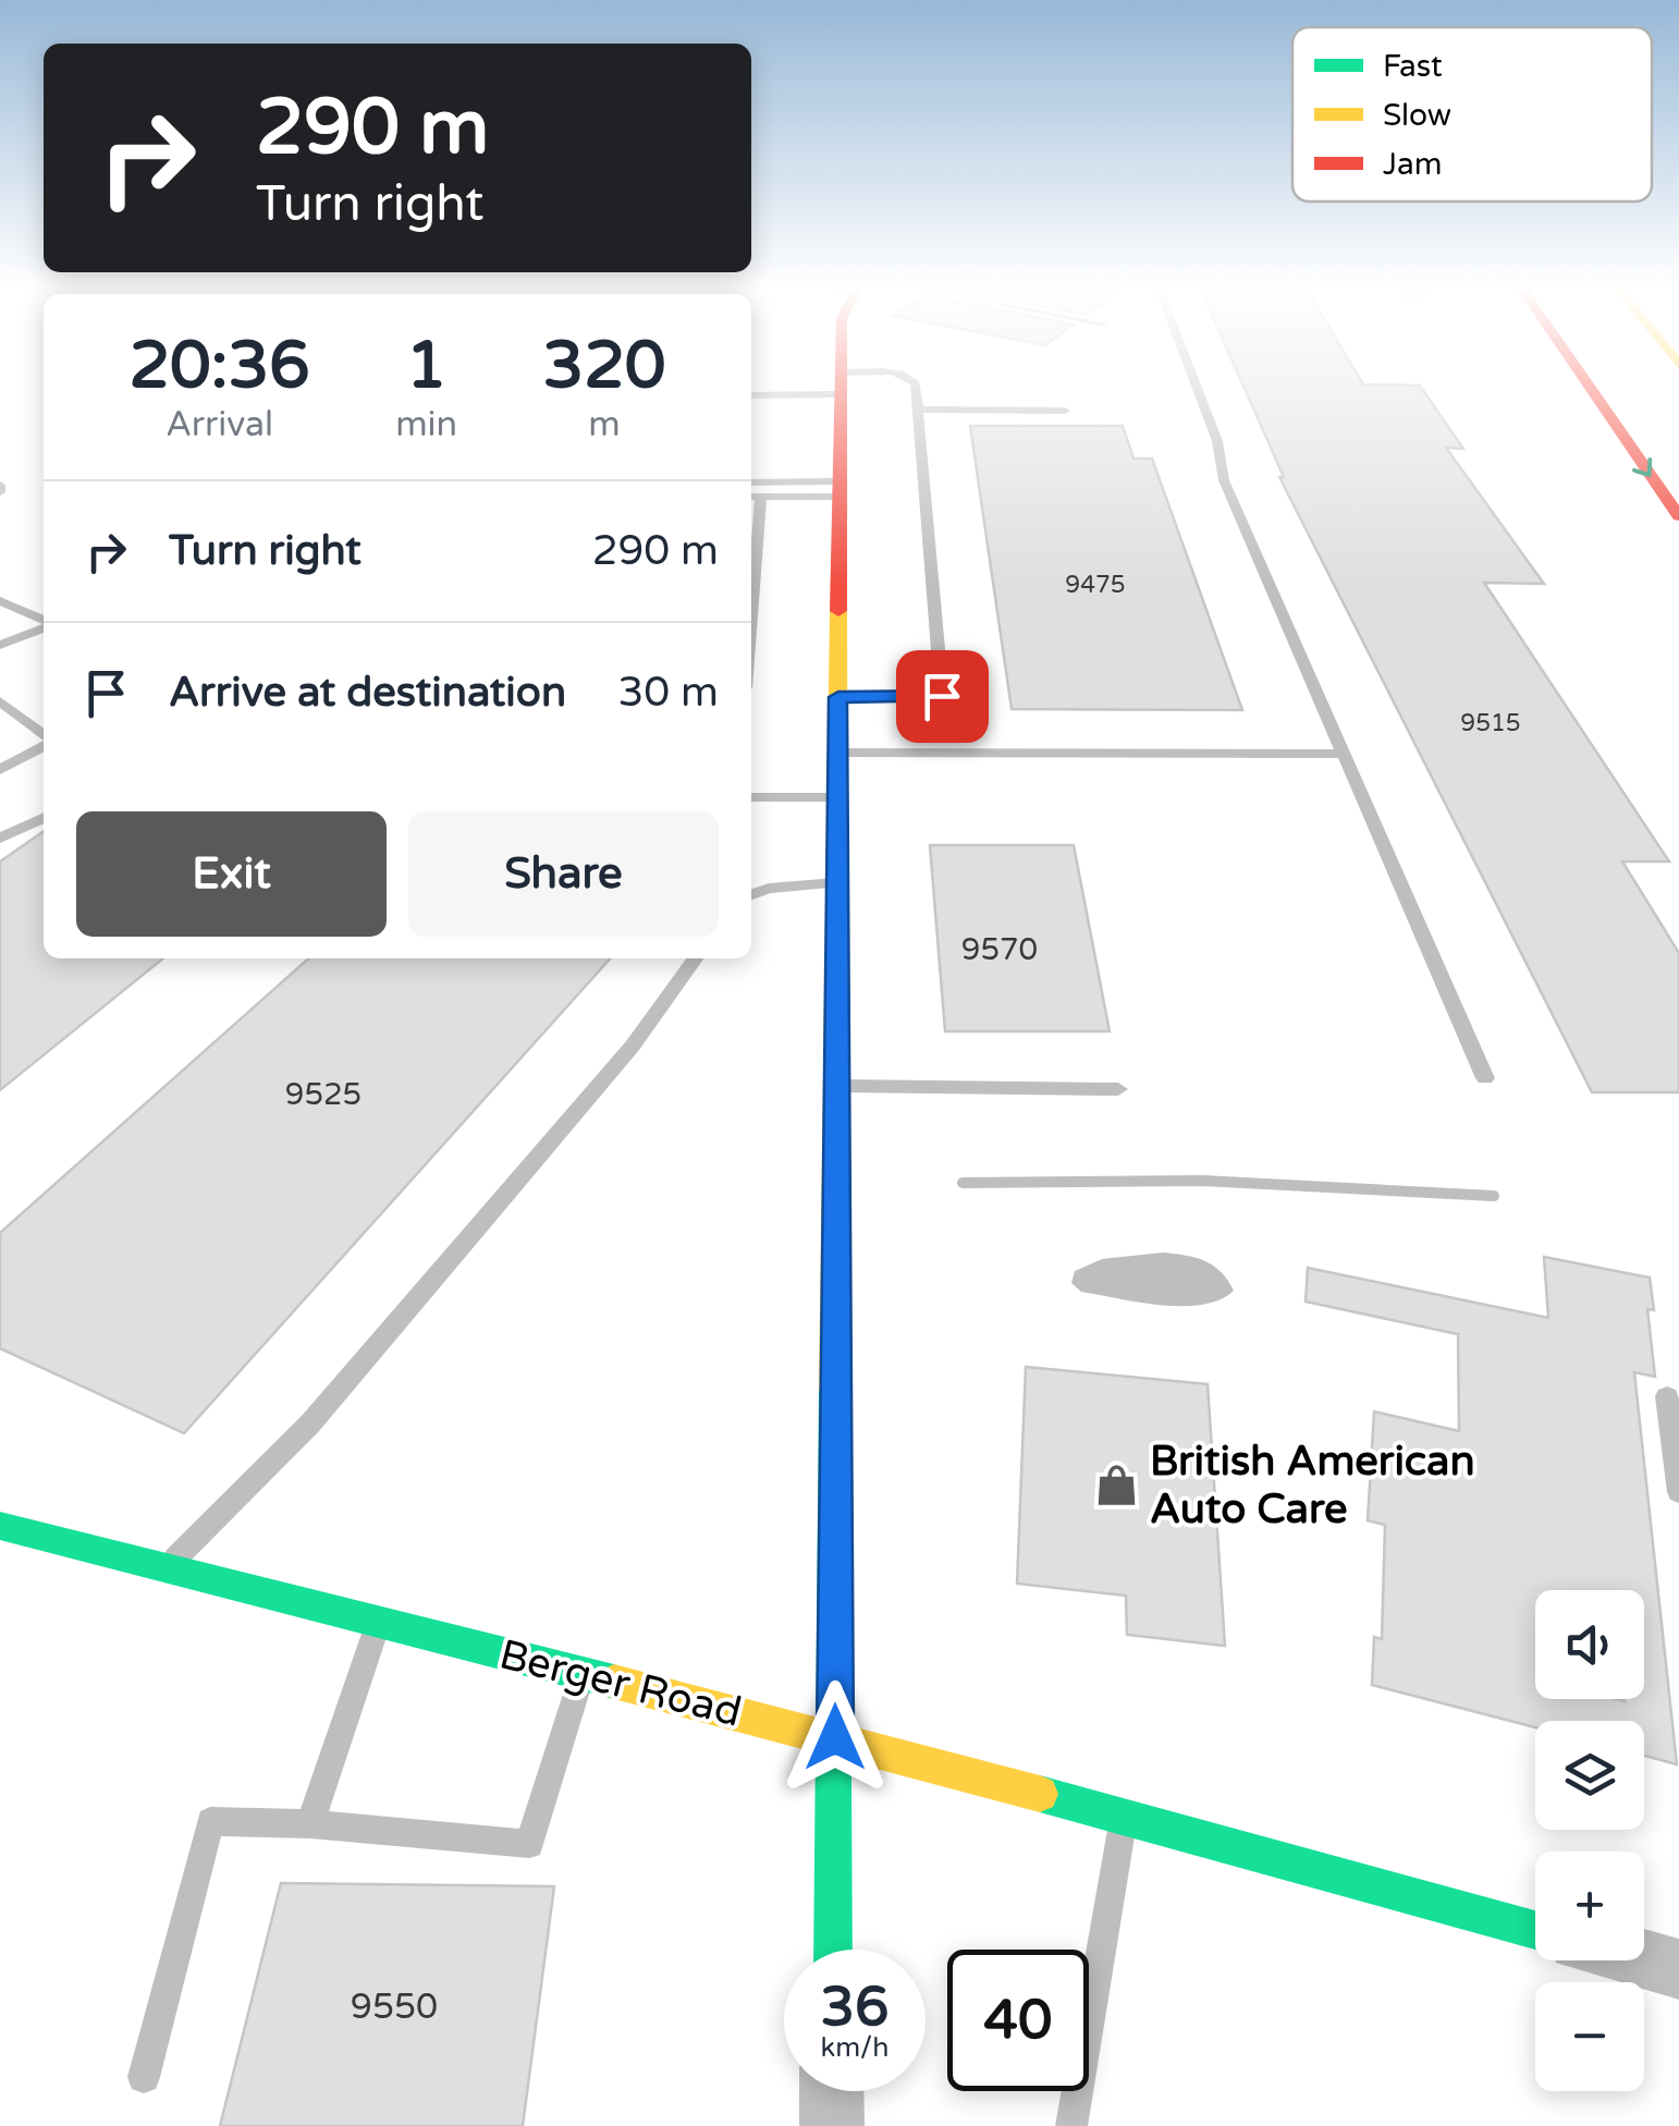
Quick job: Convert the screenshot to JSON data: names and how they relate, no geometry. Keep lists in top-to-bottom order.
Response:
{
  "streets": {
    "main road": ["Berger Road"]
  },
  "places": {
    "shop": ["British American Auto Care"]
  },
  "house_numbers": [
    "9475",
    "9515",
    "9570",
    "9525",
    "9550"
  ],
  "legend": ["Fast", "Slow", "Jam"],
  "page": {
    "turn": ["290 m", "Turn right"],
    "eta": [
      "20:36",
      "Arrival",
      "1",
      "min",
      "320",
      "m"
    ],
    "list": [
      {
        "name": "Turn right",
        "value": "290 m"
      },
      {
        "name": "Arrive at destination",
        "value": "30 m"
      }
    ],
    "buttons": ["Exit", "Share"],
    "map_buttons": ["+", "−"],
    "speed": "36 km/h",
    "limit": "40"
  }
}
